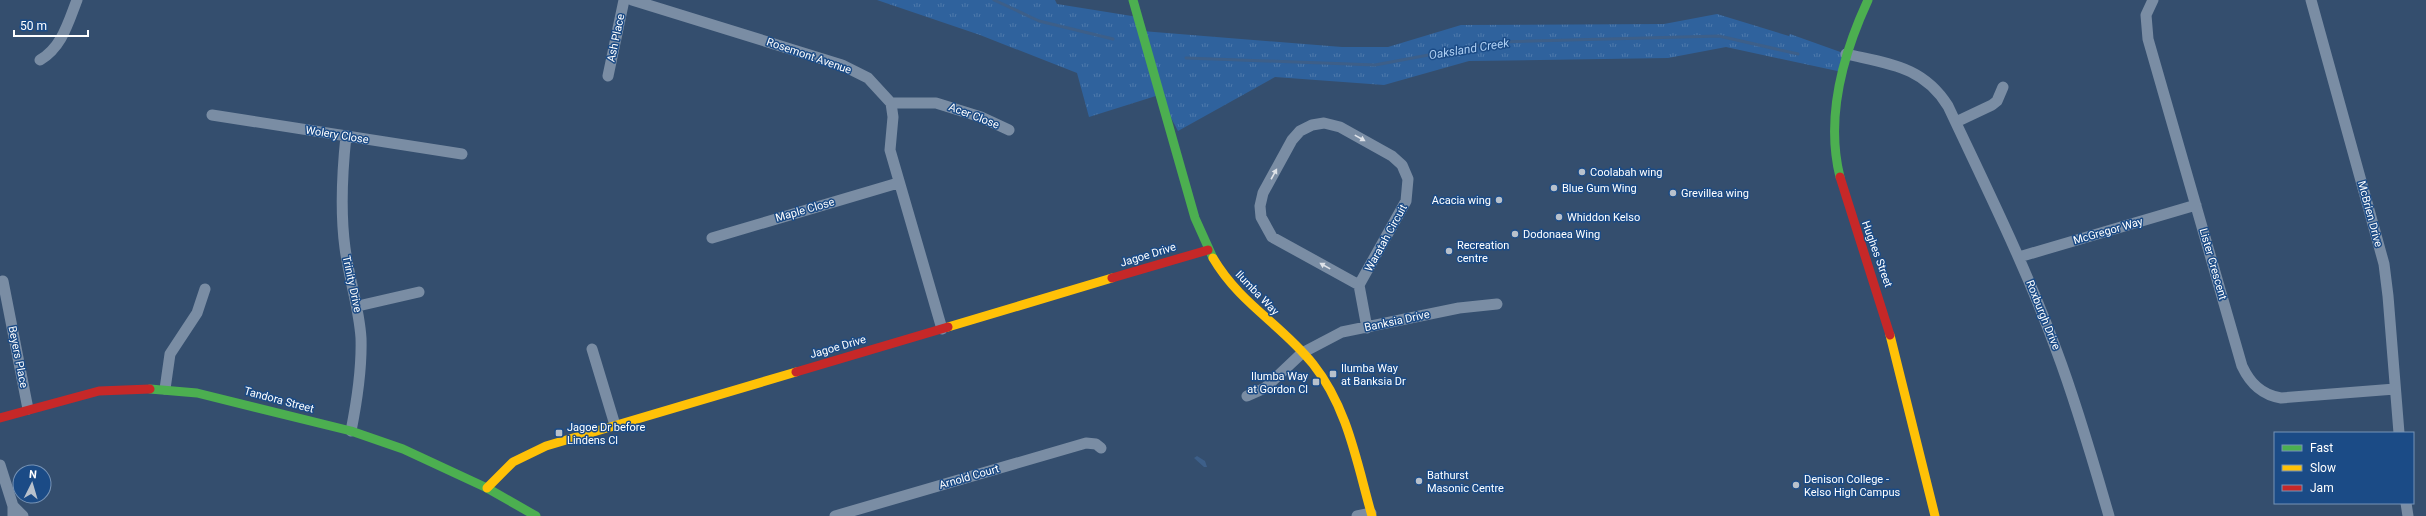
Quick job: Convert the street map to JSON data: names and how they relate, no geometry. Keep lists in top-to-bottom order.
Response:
{
  "streets": {
    "street": [
      "Ash Place",
      "Rosemont Avenue",
      "Acer Close",
      "Wolery Close",
      "Maple Close",
      "McBrien Drive",
      "McGregor Way",
      "Waratah Circuit",
      "Hughes Street",
      "Jagoe Drive",
      "Lister Crescent",
      "Trinity Drive",
      "Ilumba Way",
      "Roxburgh Drive",
      "Banksia Drive",
      "Beyers Place",
      "Tandora Street",
      "Arnold Court"
    ]
  },
  "crossings": [
    ["Rosemont Avenue", "Acer Close"],
    ["Wolery Close", "Trinity Drive"],
    ["McBrien Drive", "Lister Crescent"],
    ["McGregor Way", "Lister Crescent"],
    ["McGregor Way", "Roxburgh Drive"],
    ["Hughes Street", "Roxburgh Drive"],
    ["Jagoe Drive", "Ilumba Way"],
    ["Jagoe Drive", "Tandora Street"],
    ["Trinity Drive", "Tandora Street"],
    ["Ilumba Way", "Banksia Drive"],
    ["Beyers Place", "Tandora Street"]
  ],
  "water": ["Oaksland Creek"],
  "places": {
    "other": [
      "Coolabah wing",
      "Blue Gum Wing",
      "Grevillea wing",
      "Acacia wing",
      "Whiddon Kelso",
      "Dodonaea Wing",
      "Recreation centre",
      "Bathurst Masonic Centre",
      "Denison College - Kelso High Campus"
    ],
    "transit": ["Ilumba Way at Banksia Dr", "Ilumba Way at Gordon Cl", "Jagoe Dr before Lindens Cl"]
  },
  "legend": ["Fast", "Slow", "Jam"],
  "scale_bar": "50 m",
  "north": "top"
}
